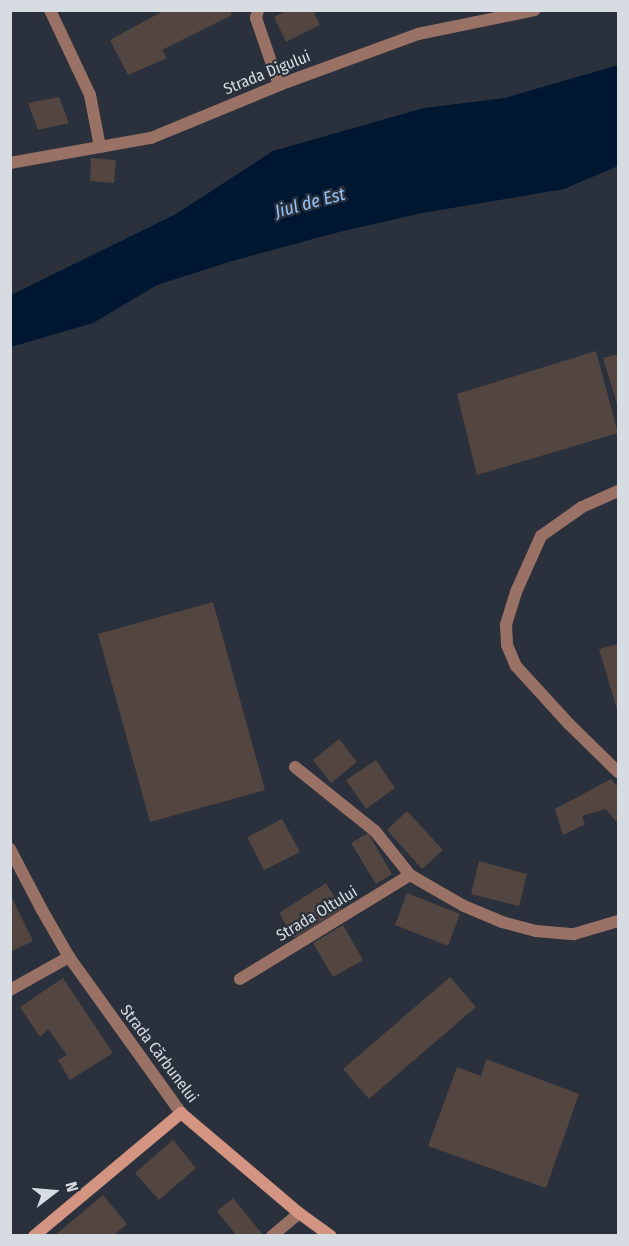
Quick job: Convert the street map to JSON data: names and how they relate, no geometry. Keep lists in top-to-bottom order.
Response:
{
  "streets": {
    "street": ["Strada Digului", "Strada Oltului", "Strada Cărbunelui"]
  },
  "water": ["Jiul de Est"],
  "north": "right"
}
